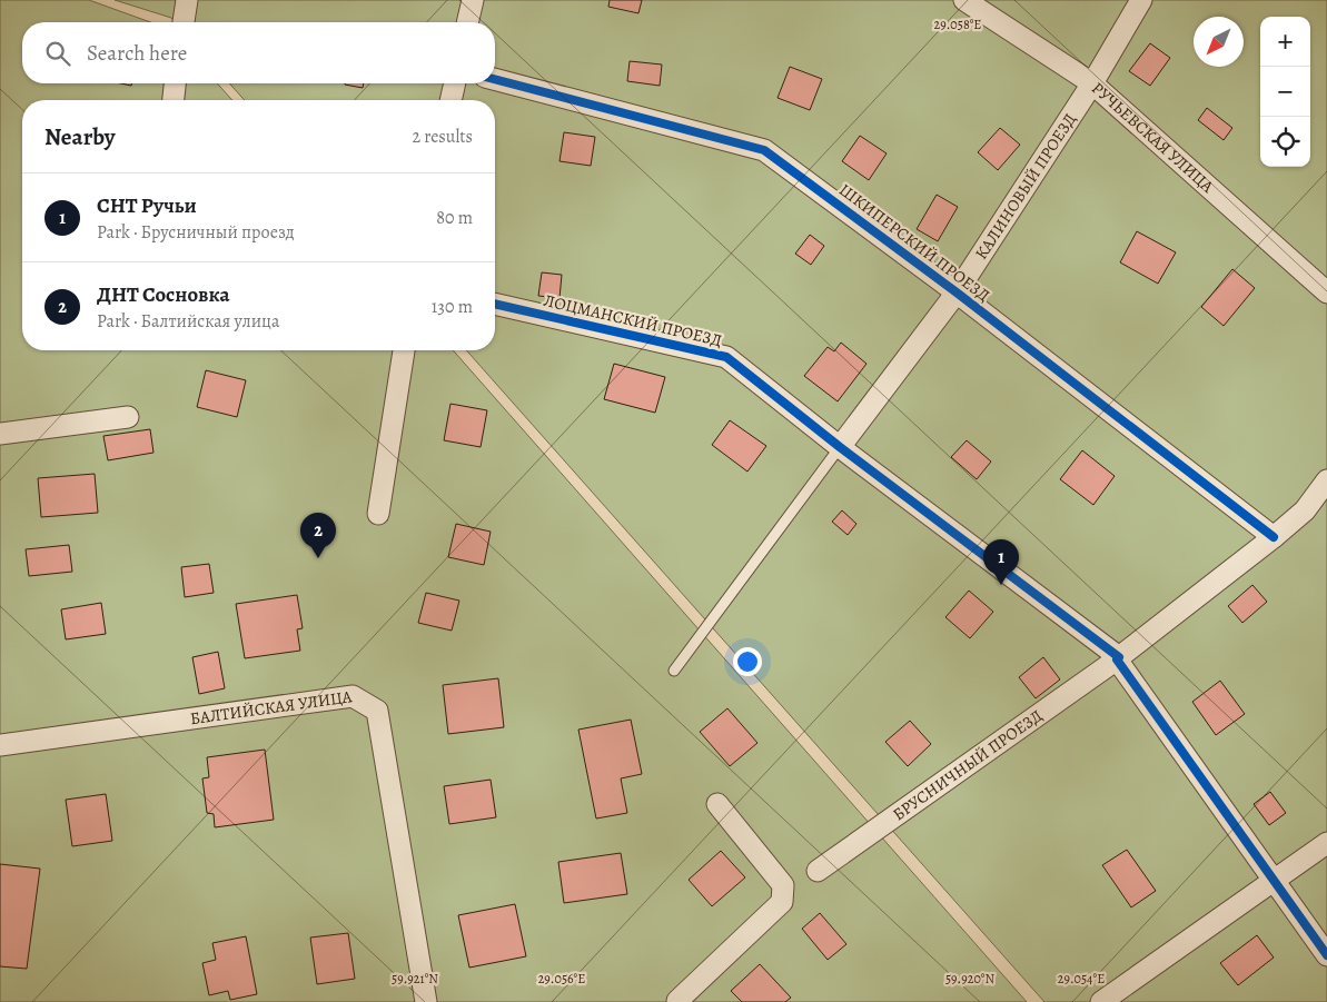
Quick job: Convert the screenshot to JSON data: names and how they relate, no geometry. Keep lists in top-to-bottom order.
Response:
{
  "streets": {
    "street": [
      "РУЧЬЕВСКАЯ УЛИЦА",
      "КАЛИНОВЫЙ ПРОЕЗД",
      "ШКИПЕРСКИЙ ПРОЕЗД",
      "ЛОЦМАНСКИЙ ПРОЕЗД",
      "БАЛТИЙСКАЯ УЛИЦА",
      "БРУСНИЧНЫЙ ПРОЕЗД"
    ]
  },
  "crossings": [
    ["РУЧЬЕВСКАЯ УЛИЦА", "КАЛИНОВЫЙ ПРОЕЗД"],
    ["КАЛИНОВЫЙ ПРОЕЗД", "ШКИПЕРСКИЙ ПРОЕЗД"],
    ["КАЛИНОВЫЙ ПРОЕЗД", "ЛОЦМАНСКИЙ ПРОЕЗД"],
    ["ШКИПЕРСКИЙ ПРОЕЗД", "БРУСНИЧНЫЙ ПРОЕЗД"],
    ["ЛОЦМАНСКИЙ ПРОЕЗД", "БРУСНИЧНЫЙ ПРОЕЗД"]
  ],
  "north": "bottom left",
  "page": {
    "map_buttons": ["+", "−"],
    "search": "Search here",
    "heading": ["Nearby", "2 results"],
    "list": [
      {
        "mark": "1",
        "name": "СНТ Ручьи",
        "note": "Park · Брусничный проезд",
        "value": "80 m"
      },
      {
        "mark": "2",
        "name": "ДНТ Сосновка",
        "note": "Park · Балтийская улица",
        "value": "130 m"
      }
    ],
    "pins": ["2", "1"]
  },
  "coordinates": [
    "29.058°E",
    "29.056°E",
    "29.054°E",
    "59.921°N",
    "59.920°N"
  ]
}
